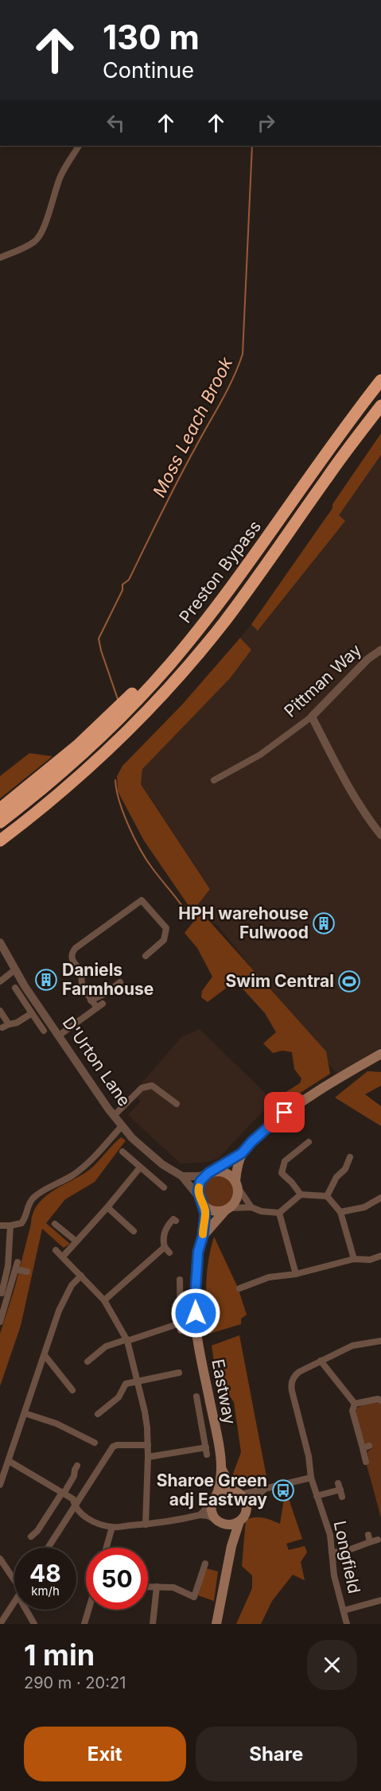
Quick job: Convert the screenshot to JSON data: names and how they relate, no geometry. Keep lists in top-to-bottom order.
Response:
{
  "streets": {
    "highway": ["Preston Bypass"],
    "main road": ["Eastway"],
    "street": ["Pittman Way", "D'Urton Lane", "Longfield"]
  },
  "crossings": [
    ["D'Urton Lane", "Eastway"]
  ],
  "water": ["Moss Leach Brook"],
  "places": {
    "building": ["HPH warehouse Fulwood", "Daniels Farmhouse"],
    "sports": ["Swim Central"],
    "bus stop": ["Sharoe Green adj Eastway"]
  },
  "page": {
    "turn": ["130 m", "Continue"],
    "speed": "48 km/h",
    "limit": "50",
    "heading": ["1 min", "290 m · 20:21"],
    "buttons": ["Exit", "Share"]
  }
}
